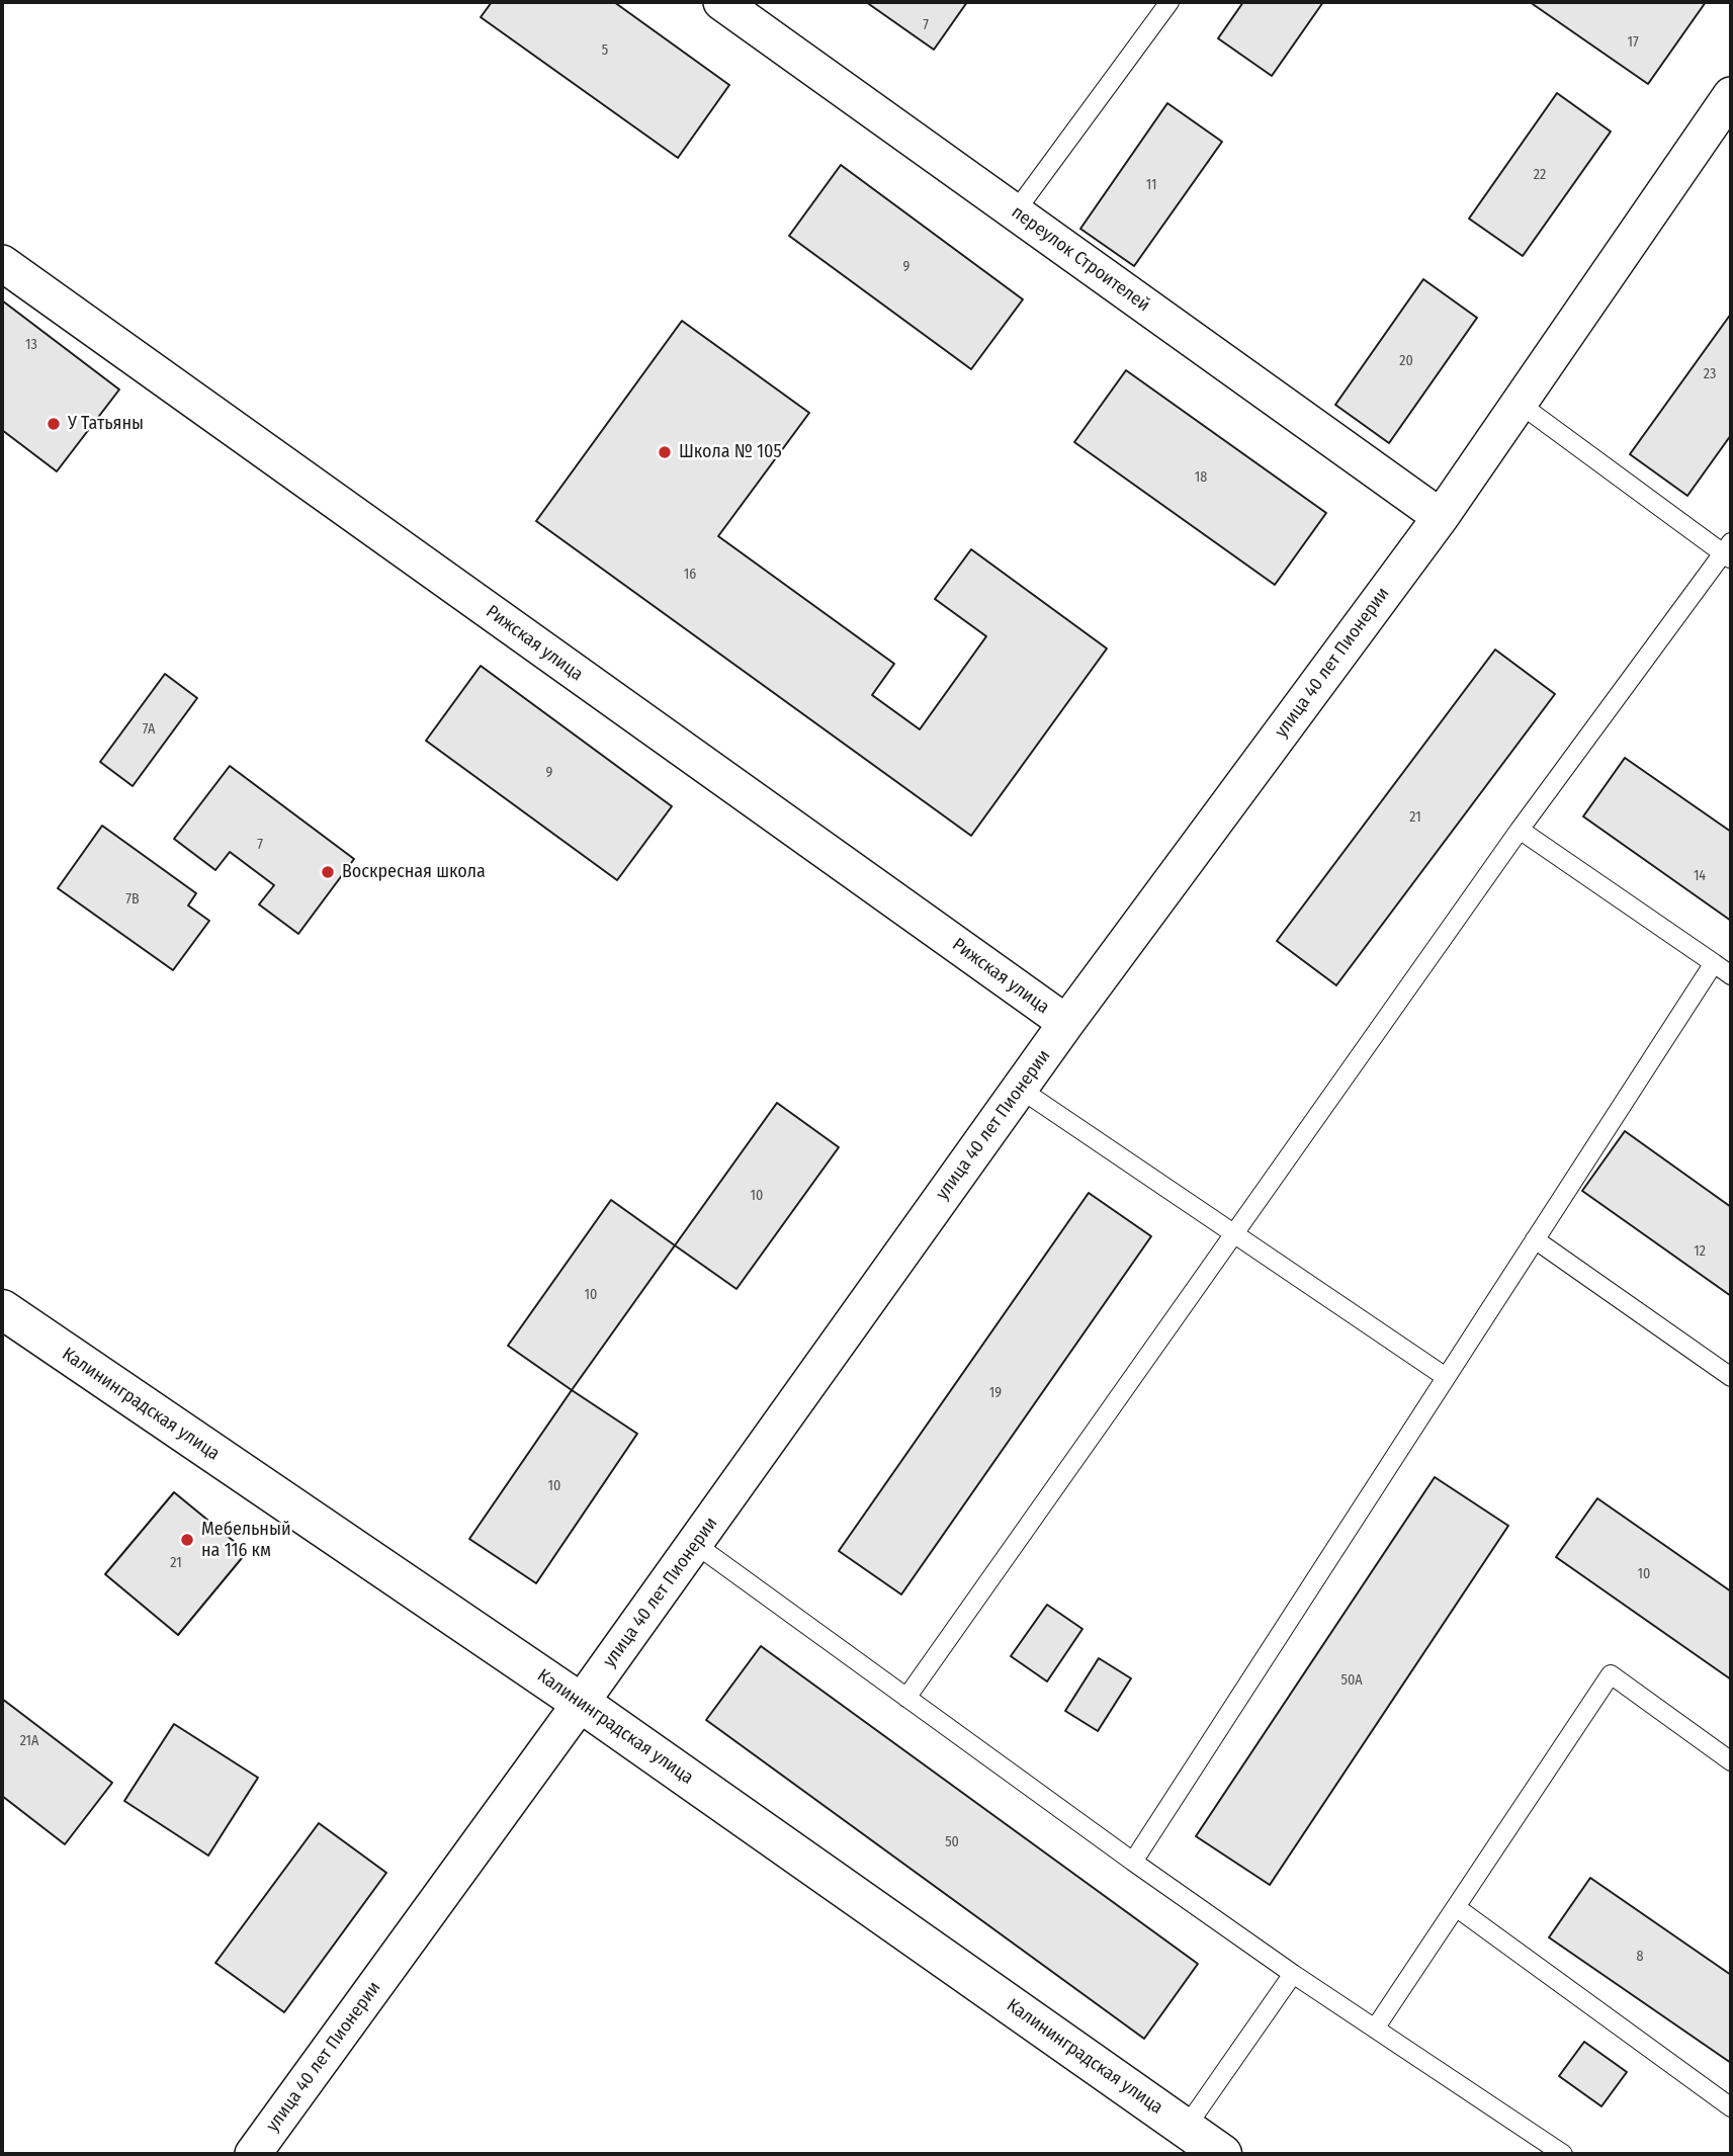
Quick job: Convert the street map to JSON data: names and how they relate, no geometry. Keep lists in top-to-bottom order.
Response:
{
  "streets": {
    "street": [
      "переулок Строителей",
      "Рижская улица",
      "улица 40 лет Пионерии",
      "Калининградская улица"
    ]
  },
  "crossings": [
    ["переулок Строителей", "улица 40 лет Пионерии"],
    ["Рижская улица", "улица 40 лет Пионерии"],
    ["улица 40 лет Пионерии", "Калининградская улица"]
  ],
  "places": [
    "У Татьяны",
    "Школа № 105",
    "Воскресная школа",
    "Мебельный на 116 км"
  ],
  "house_numbers": [
    "7",
    "17",
    "5",
    "22",
    "11",
    "9",
    "13",
    "20",
    "23",
    "18",
    "16",
    "7А",
    "9",
    "21",
    "7",
    "14",
    "7В",
    "10",
    "12",
    "10",
    "19",
    "10",
    "21",
    "10",
    "50А",
    "21А",
    "50",
    "8"
  ]
}
